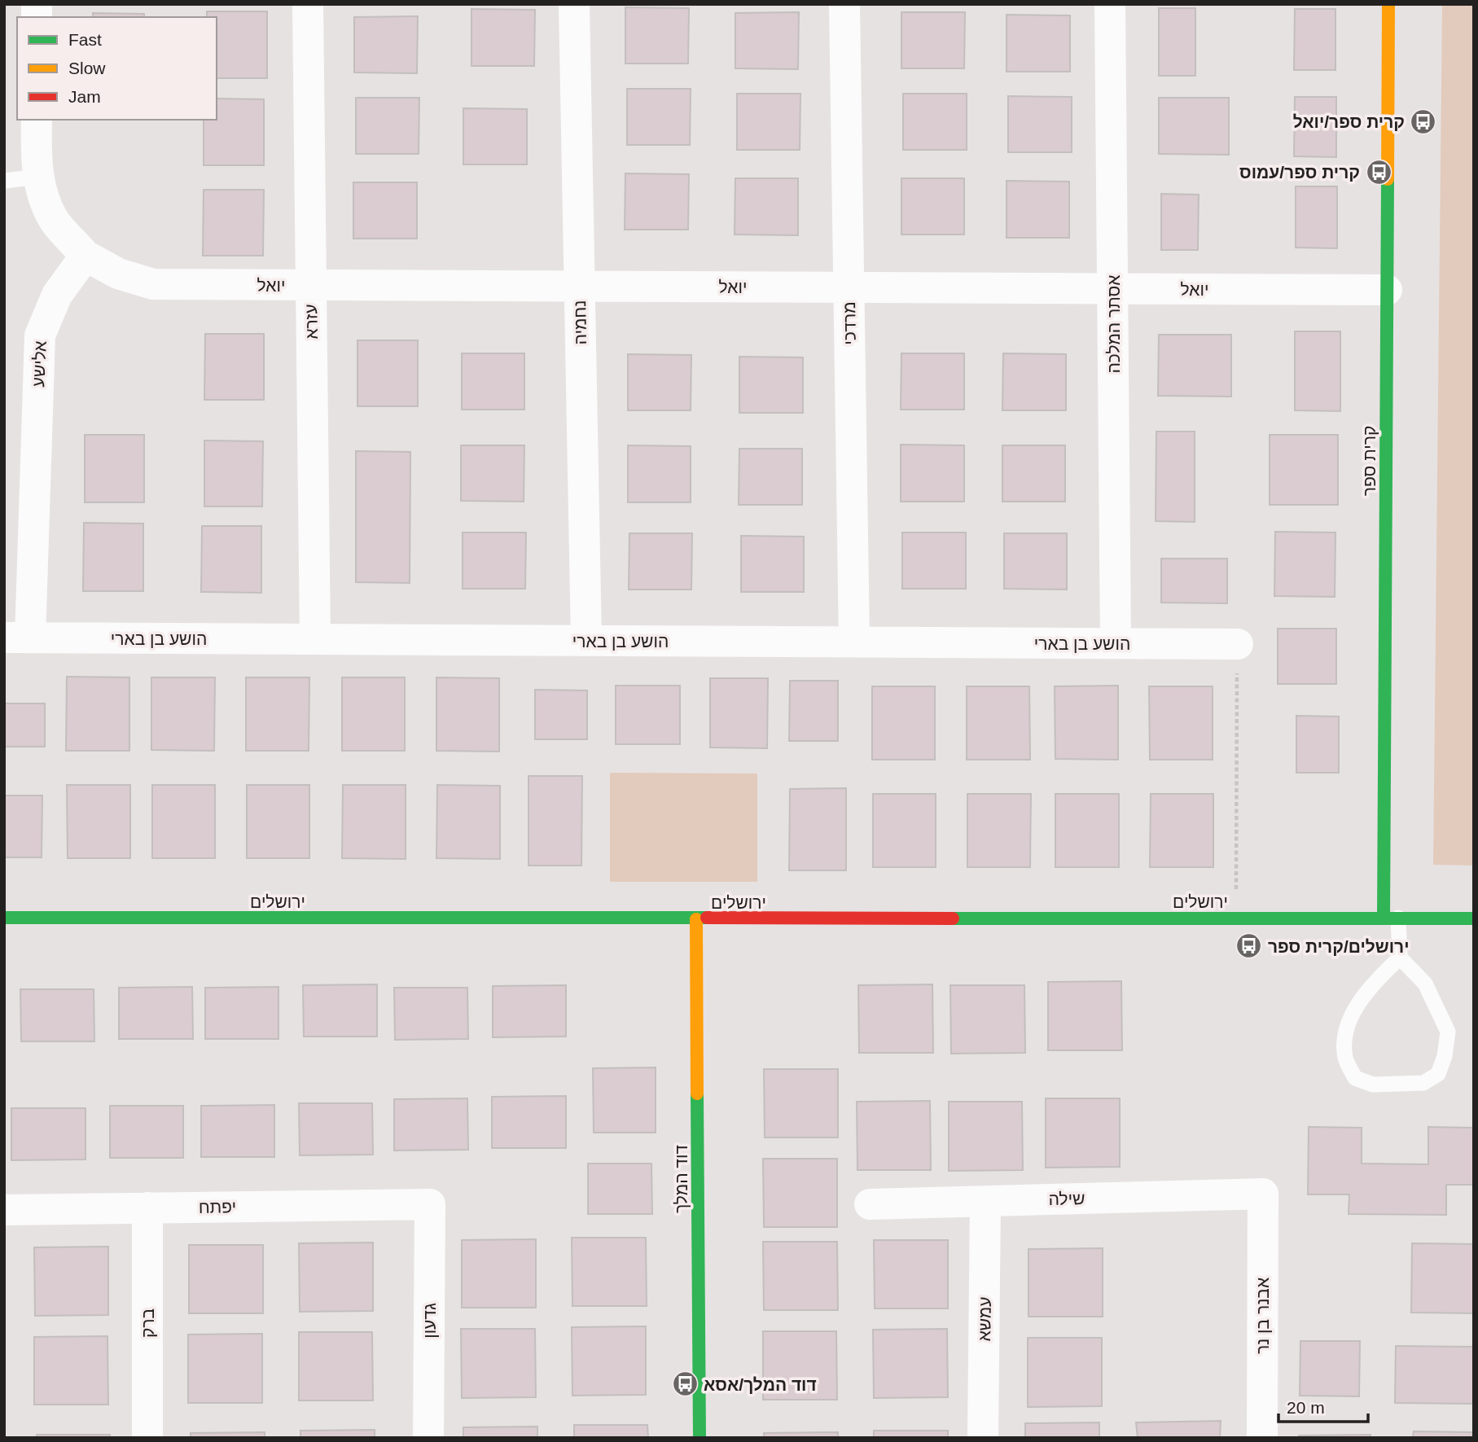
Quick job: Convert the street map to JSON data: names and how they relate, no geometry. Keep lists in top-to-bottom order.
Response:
{
  "streets": {
    "street": [
      "יואל",
      "עזרא",
      "נחמיה",
      "מרדכי",
      "אסתר המלכה",
      "אלישע",
      "קרית ספר",
      "הושע בן בארי",
      "ירושלים",
      "דוד המלך",
      "שילה",
      "יפתח",
      "אבנר בן נר",
      "עמשא",
      "גדעון",
      "ברק"
    ]
  },
  "crossings": [
    ["יואל", "עזרא"],
    ["יואל", "נחמיה"],
    ["יואל", "מרדכי"],
    ["יואל", "אסתר המלכה"],
    ["יואל", "אלישע"],
    ["יואל", "קרית ספר"],
    ["עזרא", "הושע בן בארי"],
    ["נחמיה", "הושע בן בארי"],
    ["מרדכי", "הושע בן בארי"],
    ["אסתר המלכה", "הושע בן בארי"],
    ["אלישע", "הושע בן בארי"],
    ["קרית ספר", "ירושלים"],
    ["ירושלים", "דוד המלך"],
    ["שילה", "אבנר בן נר"],
    ["שילה", "עמשא"],
    ["יפתח", "גדעון"],
    ["יפתח", "ברק"]
  ],
  "places": {
    "bus stop": [
      "קרית ספר/יואל",
      "קרית ספר/עמוס",
      "ירושלים/קרית ספר",
      "דוד המלך/אסא"
    ]
  },
  "legend": ["Fast", "Slow", "Jam"],
  "scale_bar": "20 m"
}
